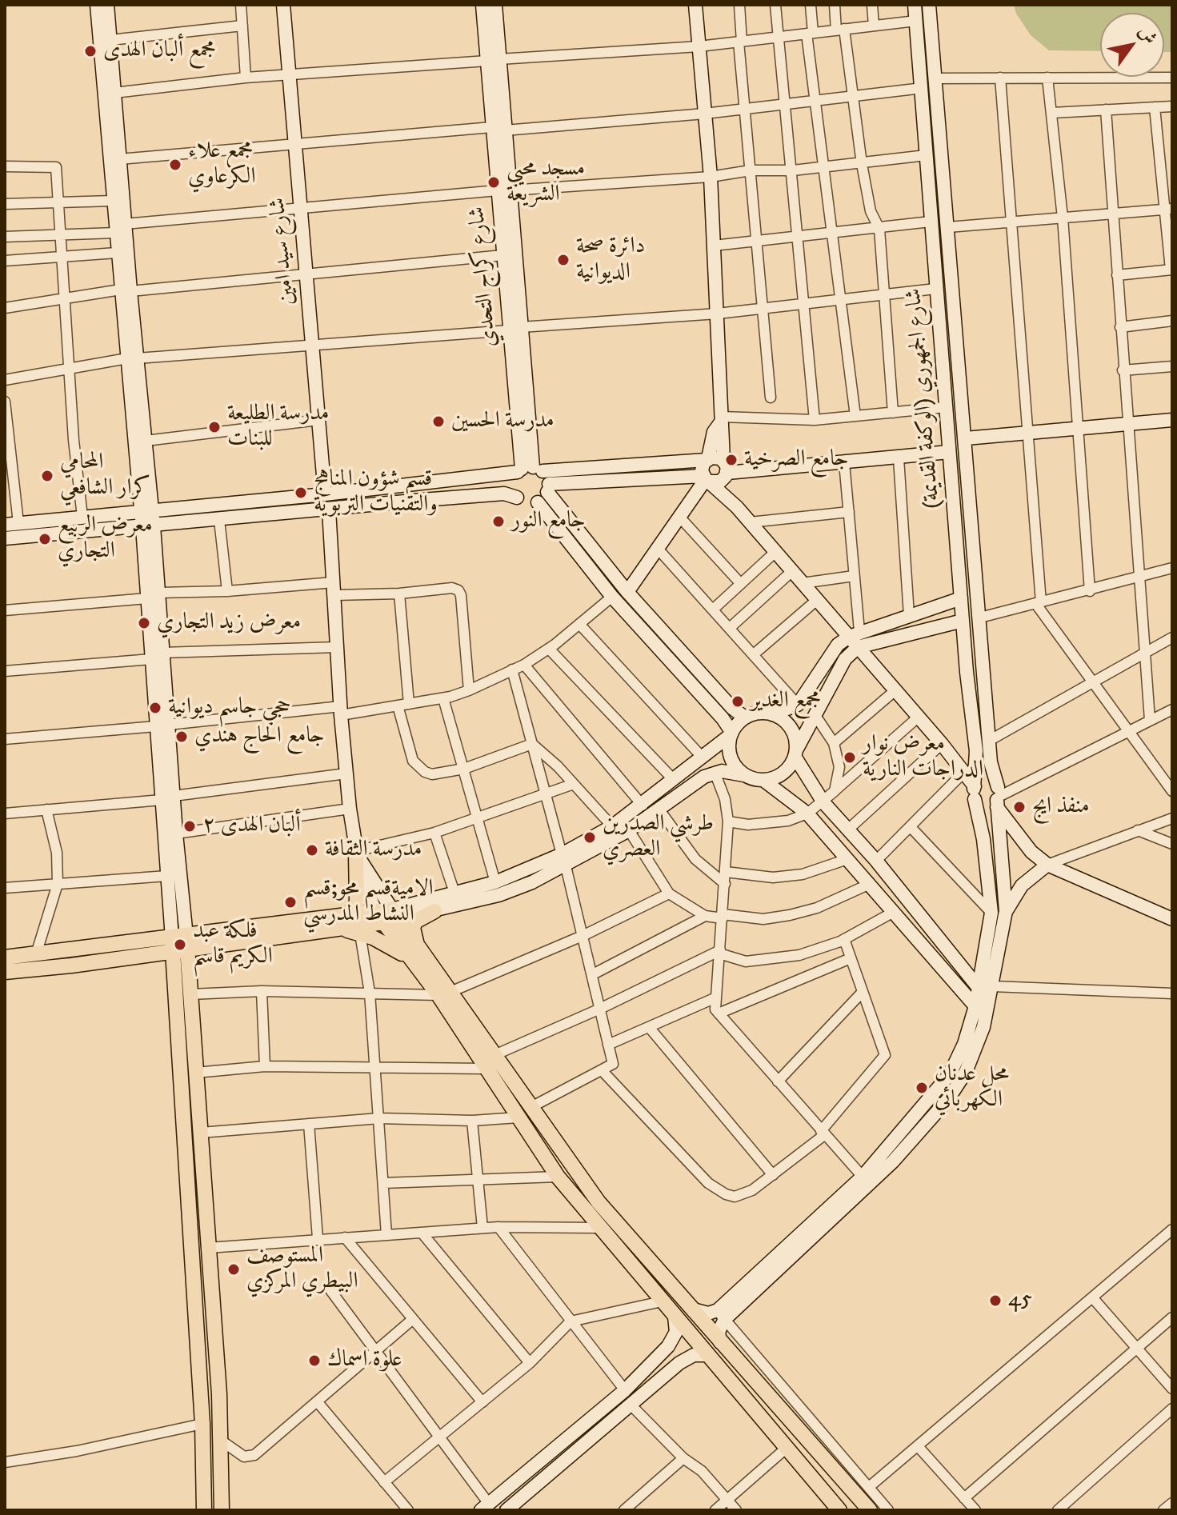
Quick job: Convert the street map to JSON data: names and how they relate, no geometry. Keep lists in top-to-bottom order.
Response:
{
  "streets": {
    "main road": ["شارع سيد امين", "شارع كراج التحدي", "شارع الجمهوري (الوكفة القديمة)"]
  },
  "places": [
    "مجمع ألبان الهدى",
    "مجمع علاء الكرعاوي",
    "مسجد محيي الشريعة",
    "دائرة صحة الديوانية",
    "مدرسة الحسين",
    "مدرسة الطليعة للبنات",
    "جامع الصرخية",
    "المحامي كرار الشافعي",
    "قسم شؤون المناهج والتقنيات التربوية",
    "جامع النور",
    "معرض الربيع التجاري",
    "معرض زيد التجاري",
    "مجمع الغدير",
    "حجي جاسم ديوانية",
    "جامع الحاج هندي",
    "معرض نوار الدراجات النارية",
    "منفذ ايج",
    "ألبان الهدى ٢",
    "طرشي الصدرين العصري",
    "مدرسة الثقافة",
    "الاميةقسم محو;قسم النشاط المدرسي",
    "فلكة عبد الكريم قاسم",
    "محل عدنان الكهربائي",
    "المستوصف البيطري المركزي",
    "45",
    "علوة اسماك"
  ],
  "north": "top right"
}
